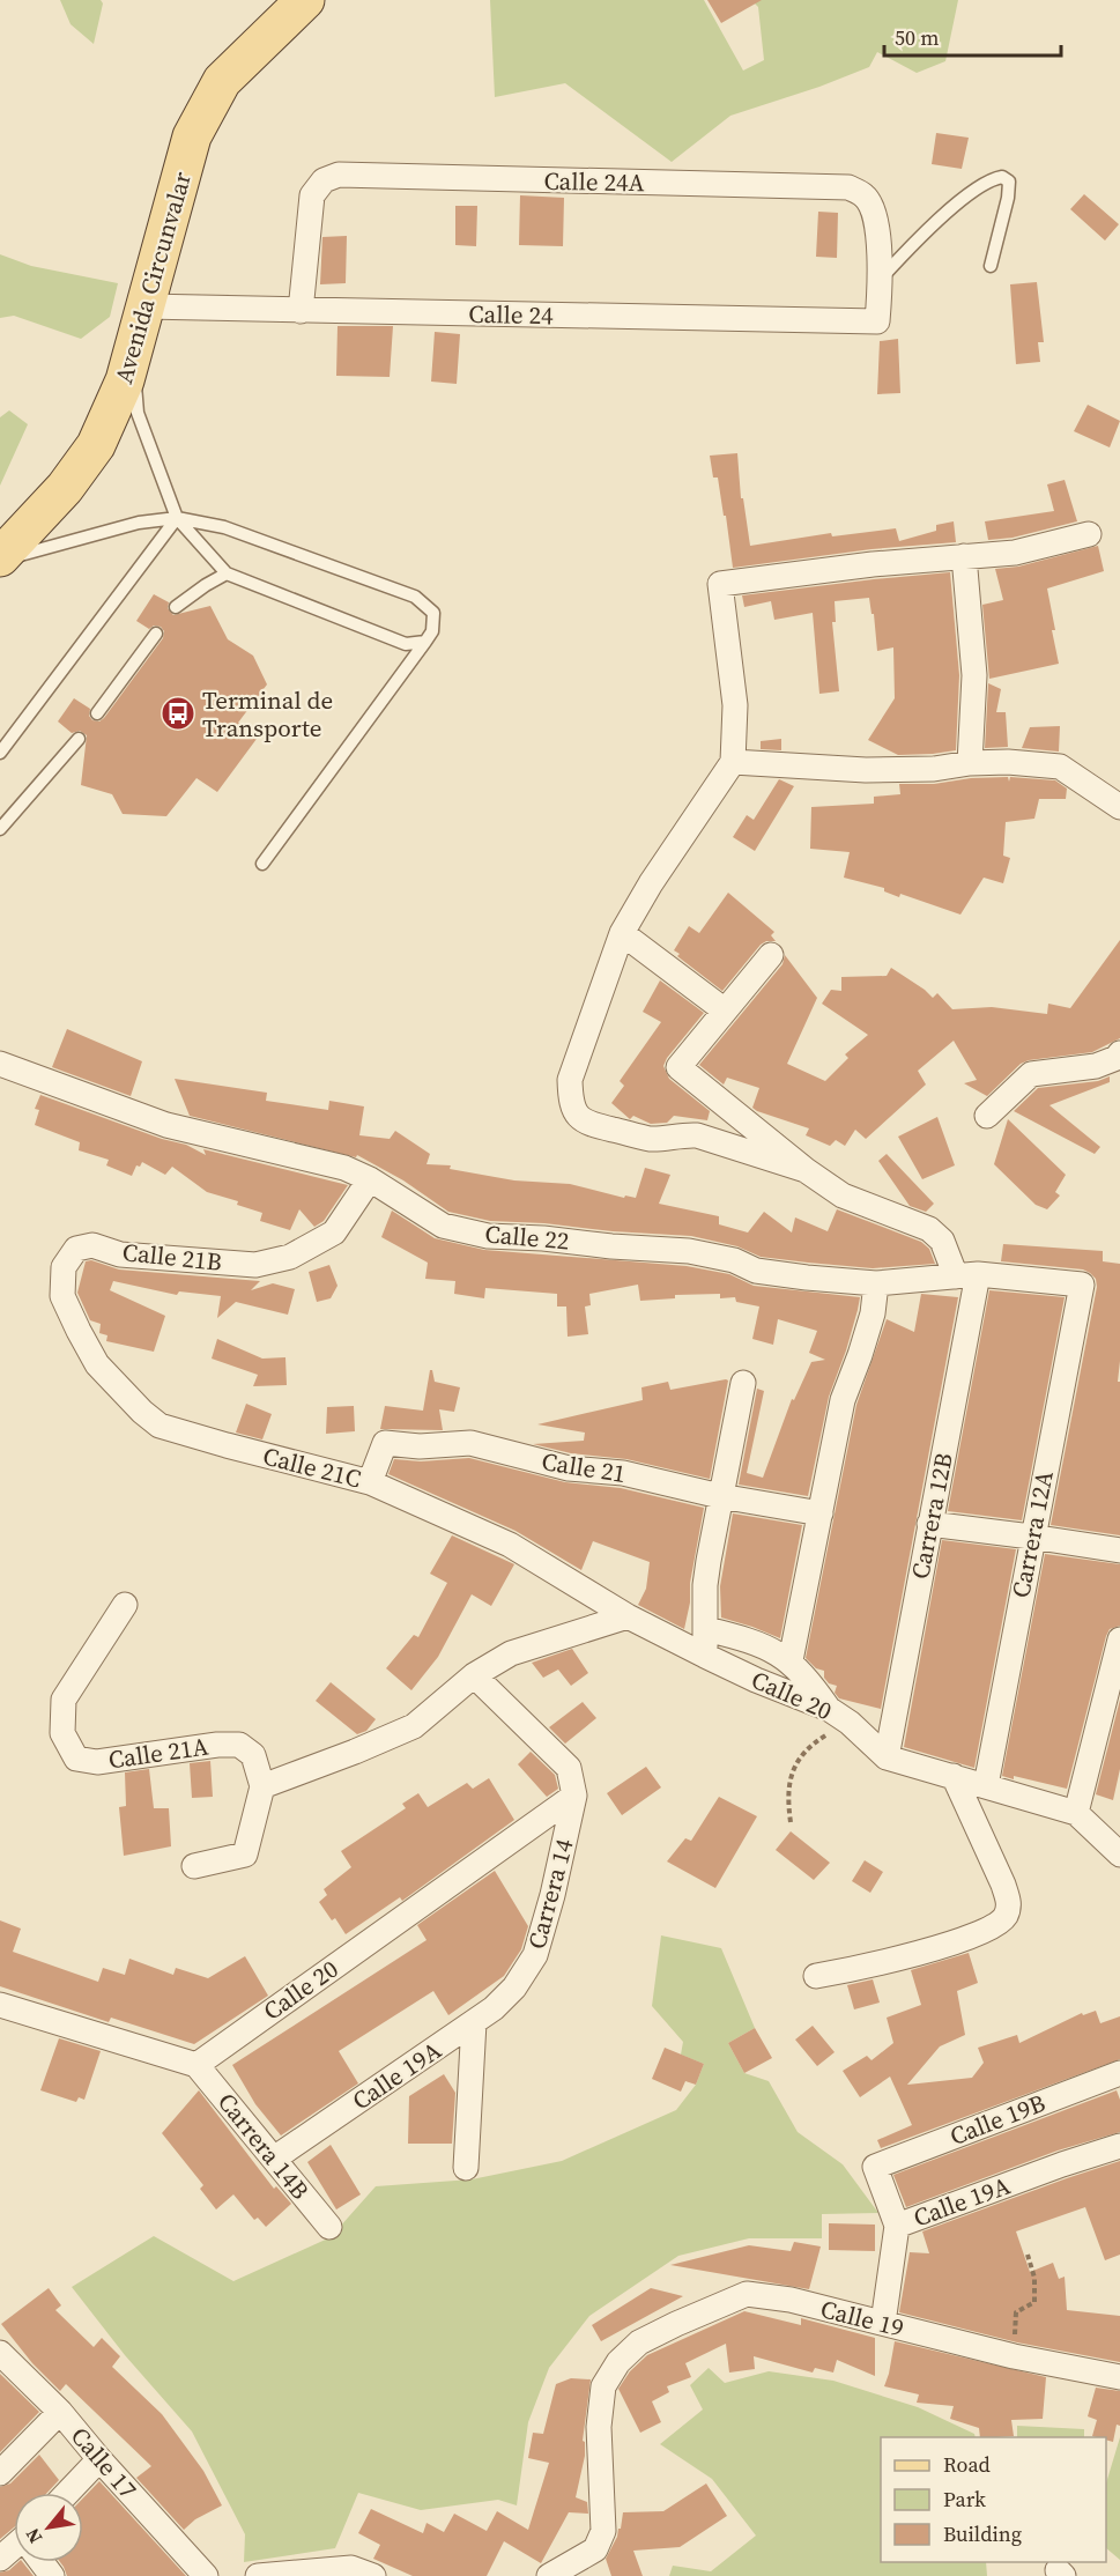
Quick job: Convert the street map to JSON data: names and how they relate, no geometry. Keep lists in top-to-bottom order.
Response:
{
  "streets": {
    "main road": ["Avenida Circunvalar"],
    "street": [
      "Calle 24A",
      "Calle 24",
      "Calle 22",
      "Calle 21B",
      "Calle 21C",
      "Calle 21",
      "Carrera 12B",
      "Carrera 12A",
      "Calle 20",
      "Calle 21A",
      "Carrera 14",
      "Calle 19A",
      "Calle 19B",
      "Carrera 14B",
      "Calle 19",
      "Calle 17"
    ]
  },
  "crossings": [
    ["Calle 24A", "Calle 24"],
    ["Avenida Circunvalar", "Calle 24"],
    ["Calle 22", "Calle 21B"],
    ["Calle 22", "Carrera 12B"],
    ["Calle 22", "Carrera 12A"],
    ["Calle 21B", "Calle 21C"],
    ["Calle 21C", "Calle 21"],
    ["Calle 21C", "Calle 20"],
    ["Carrera 12B", "Calle 20"],
    ["Carrera 12A", "Calle 20"],
    ["Calle 20", "Carrera 14"],
    ["Calle 20", "Carrera 14B"],
    ["Carrera 14", "Calle 19A"],
    ["Calle 19A", "Calle 19B"],
    ["Calle 19A", "Carrera 14B"],
    ["Calle 19A", "Calle 19"]
  ],
  "places": {
    "bus stop": ["Terminal de Transporte"]
  },
  "legend": ["Road", "Park", "Building"],
  "scale_bar": "50 m",
  "north": "bottom left"
}
